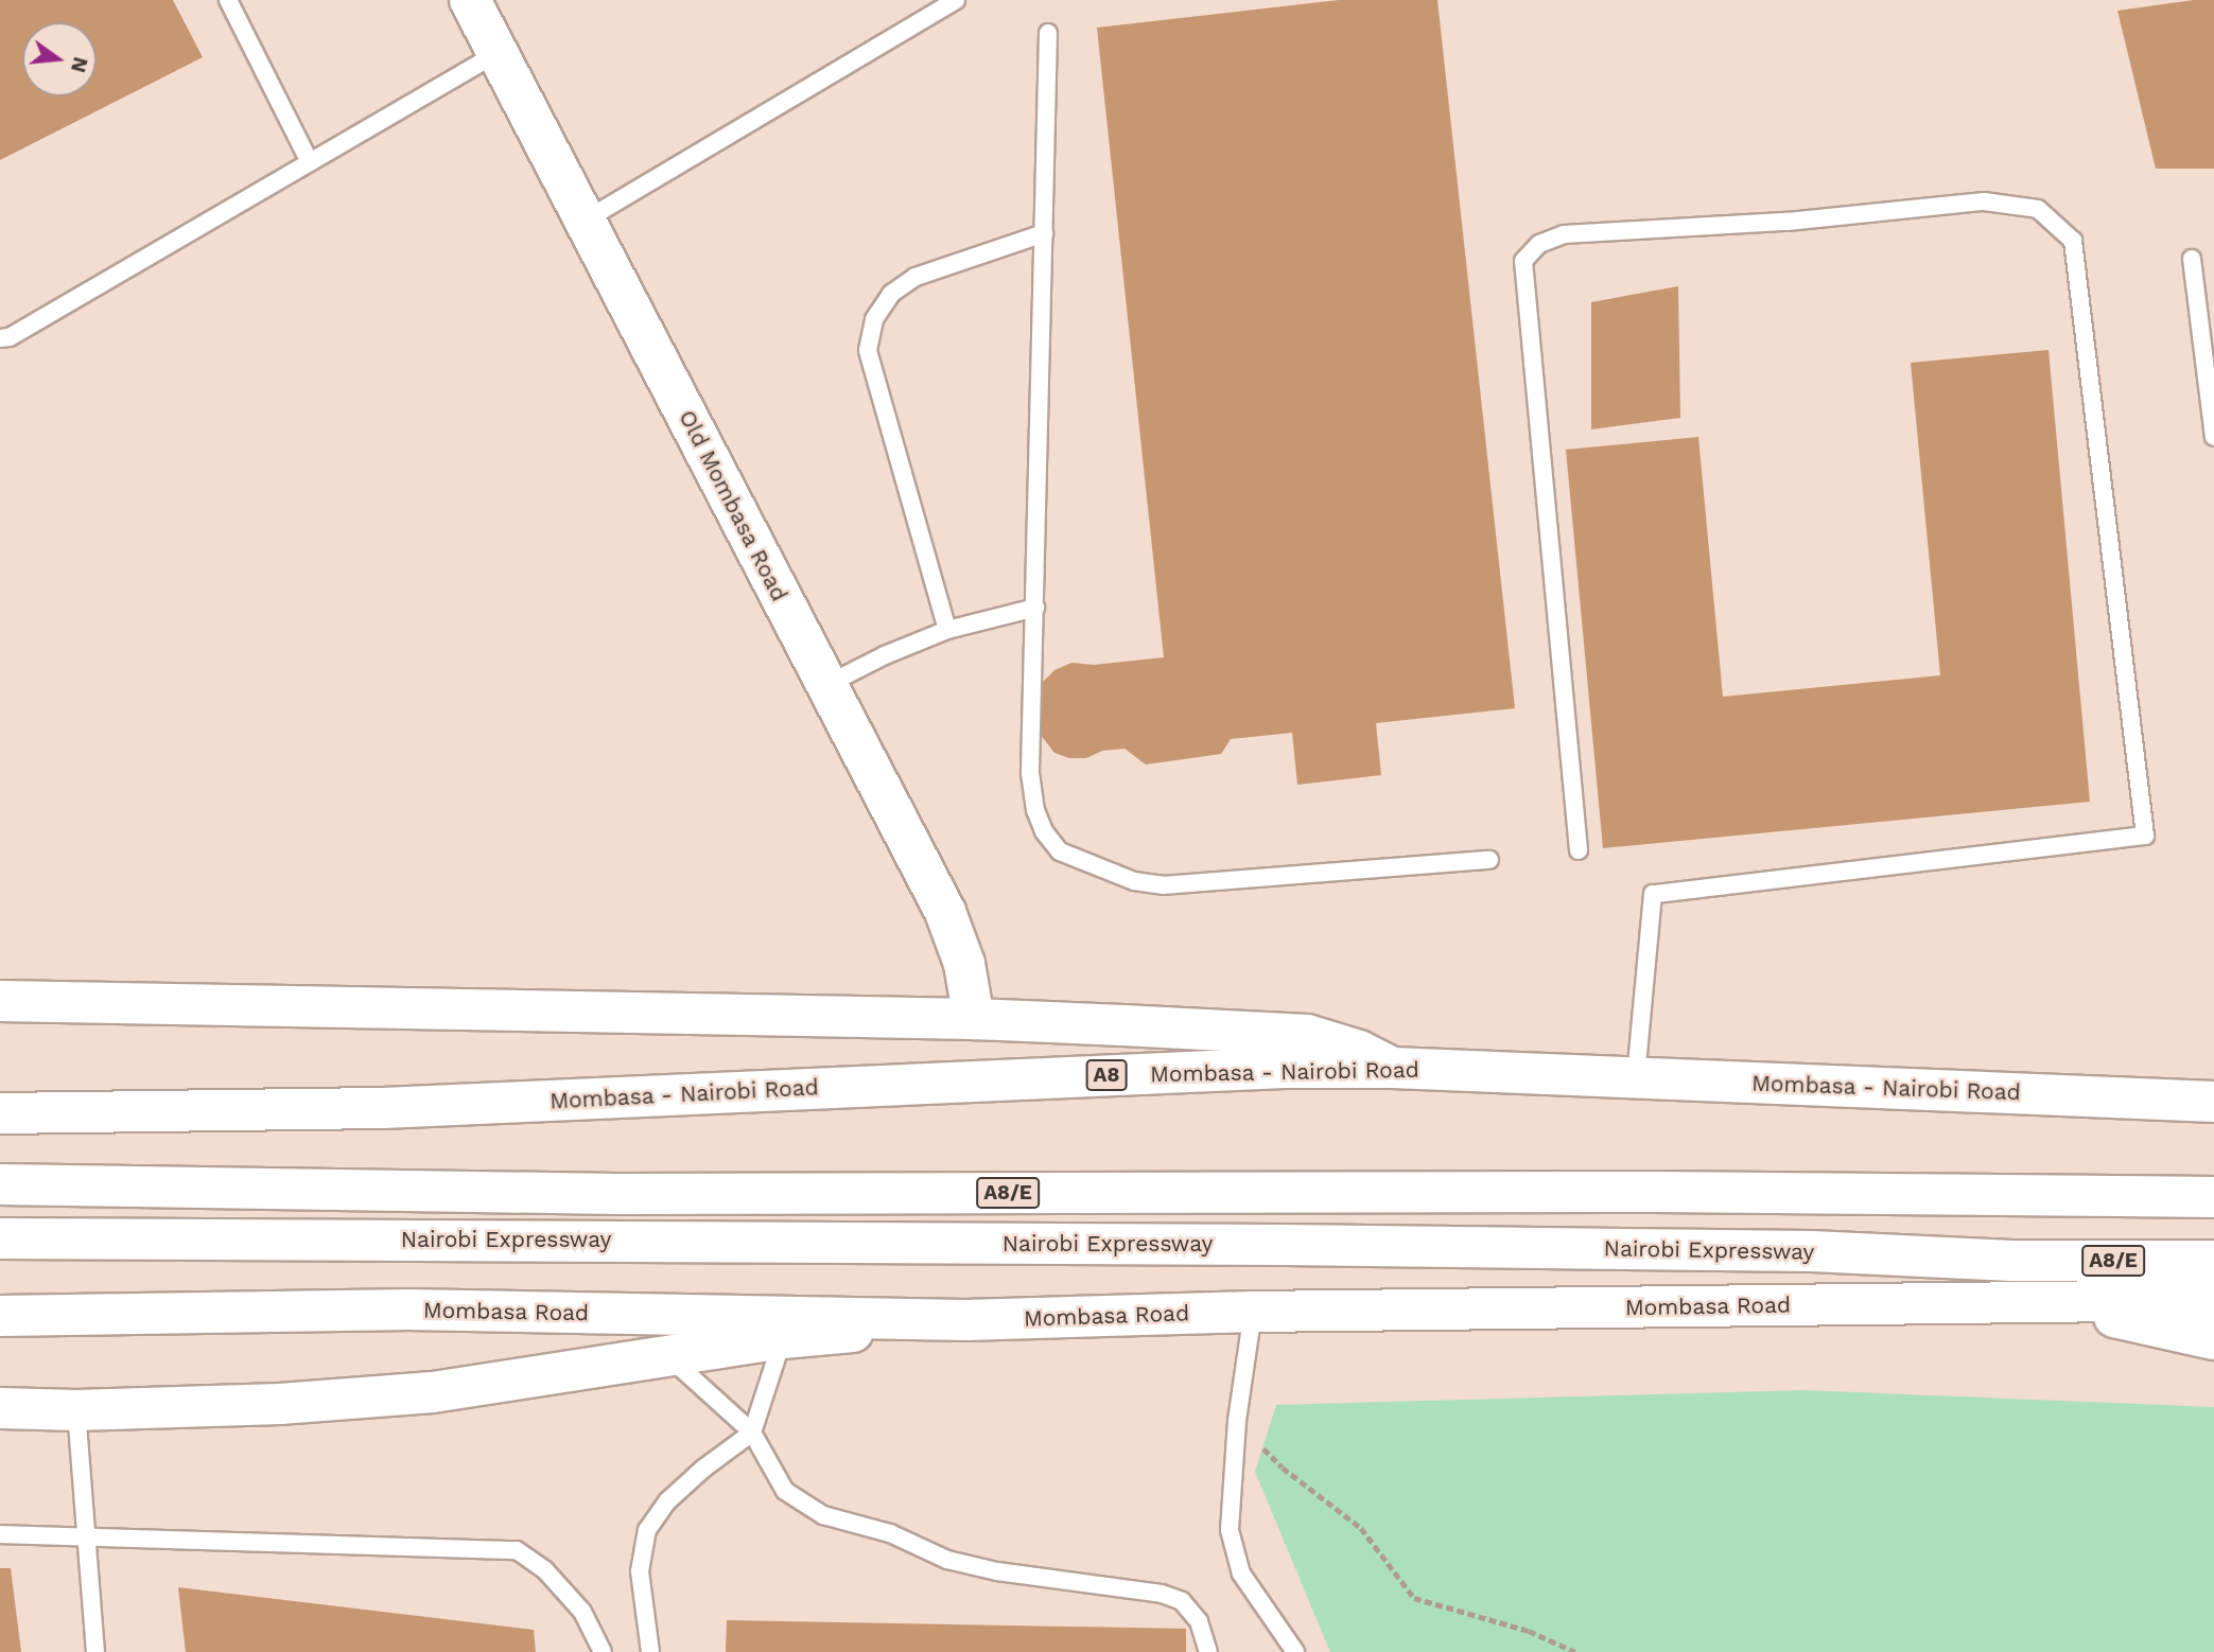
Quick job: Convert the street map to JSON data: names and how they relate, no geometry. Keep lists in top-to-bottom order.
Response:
{
  "streets": {
    "main road": [
      "Old Mombasa Road",
      "Mombasa - Nairobi Road",
      "A8",
      "A8/E",
      "Nairobi Expressway",
      "Mombasa Road"
    ]
  },
  "north": "right"
}
